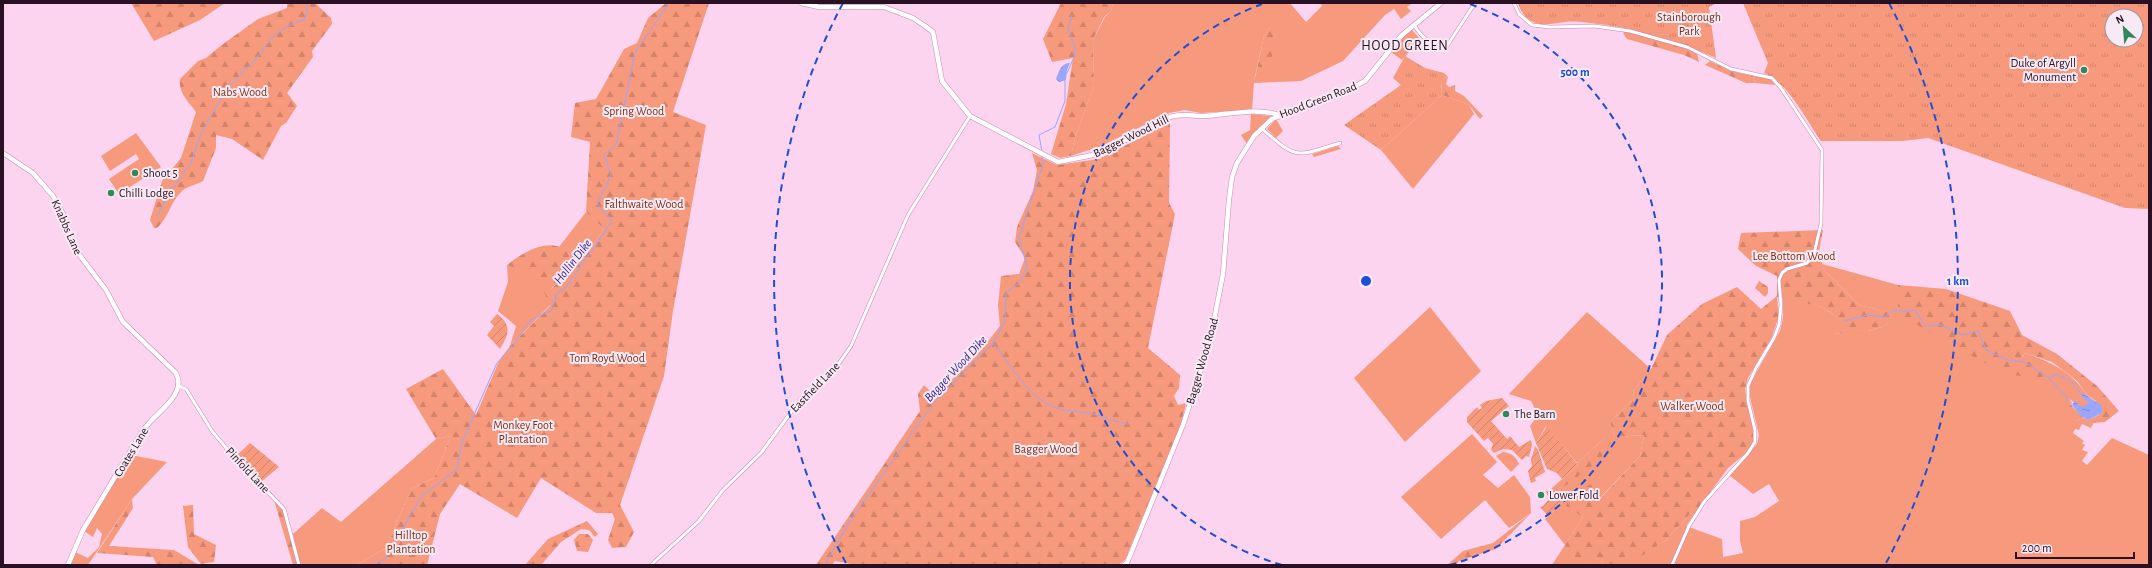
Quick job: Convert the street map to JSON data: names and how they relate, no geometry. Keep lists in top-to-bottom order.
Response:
{
  "streets": {
    "street": [
      "Hood Green Road",
      "Bagger Wood Hill",
      "Knabbs Lane",
      "Bagger Wood Road",
      "Eastfield Lane",
      "Coates Lane",
      "Pinfold Lane"
    ]
  },
  "crossings": [
    ["Hood Green Road", "Bagger Wood Hill"],
    ["Hood Green Road", "Bagger Wood Road"],
    ["Bagger Wood Hill", "Eastfield Lane"],
    ["Knabbs Lane", "Coates Lane"],
    ["Knabbs Lane", "Pinfold Lane"],
    ["Coates Lane", "Pinfold Lane"]
  ],
  "districts": ["HOOD GREEN"],
  "water": ["Hollin Dike", "Bagger Wood Dike"],
  "parks": [
    "Stainborough Park",
    "Nabs Wood",
    "Spring Wood",
    "Falthwaite Wood",
    "Lee Bottom Wood",
    "Tom Royd Wood",
    "Walker Wood",
    "Monkey Foot Plantation",
    "Bagger Wood",
    "Hilltop Plantation"
  ],
  "places": [
    "Duke of Argyll Monument",
    "Shoot 5",
    "Chilli Lodge",
    "The Barn",
    "Lower Fold"
  ],
  "scale_bar": "200 m",
  "north": "top left",
  "rings": ["500 m", "1 km"]
}
